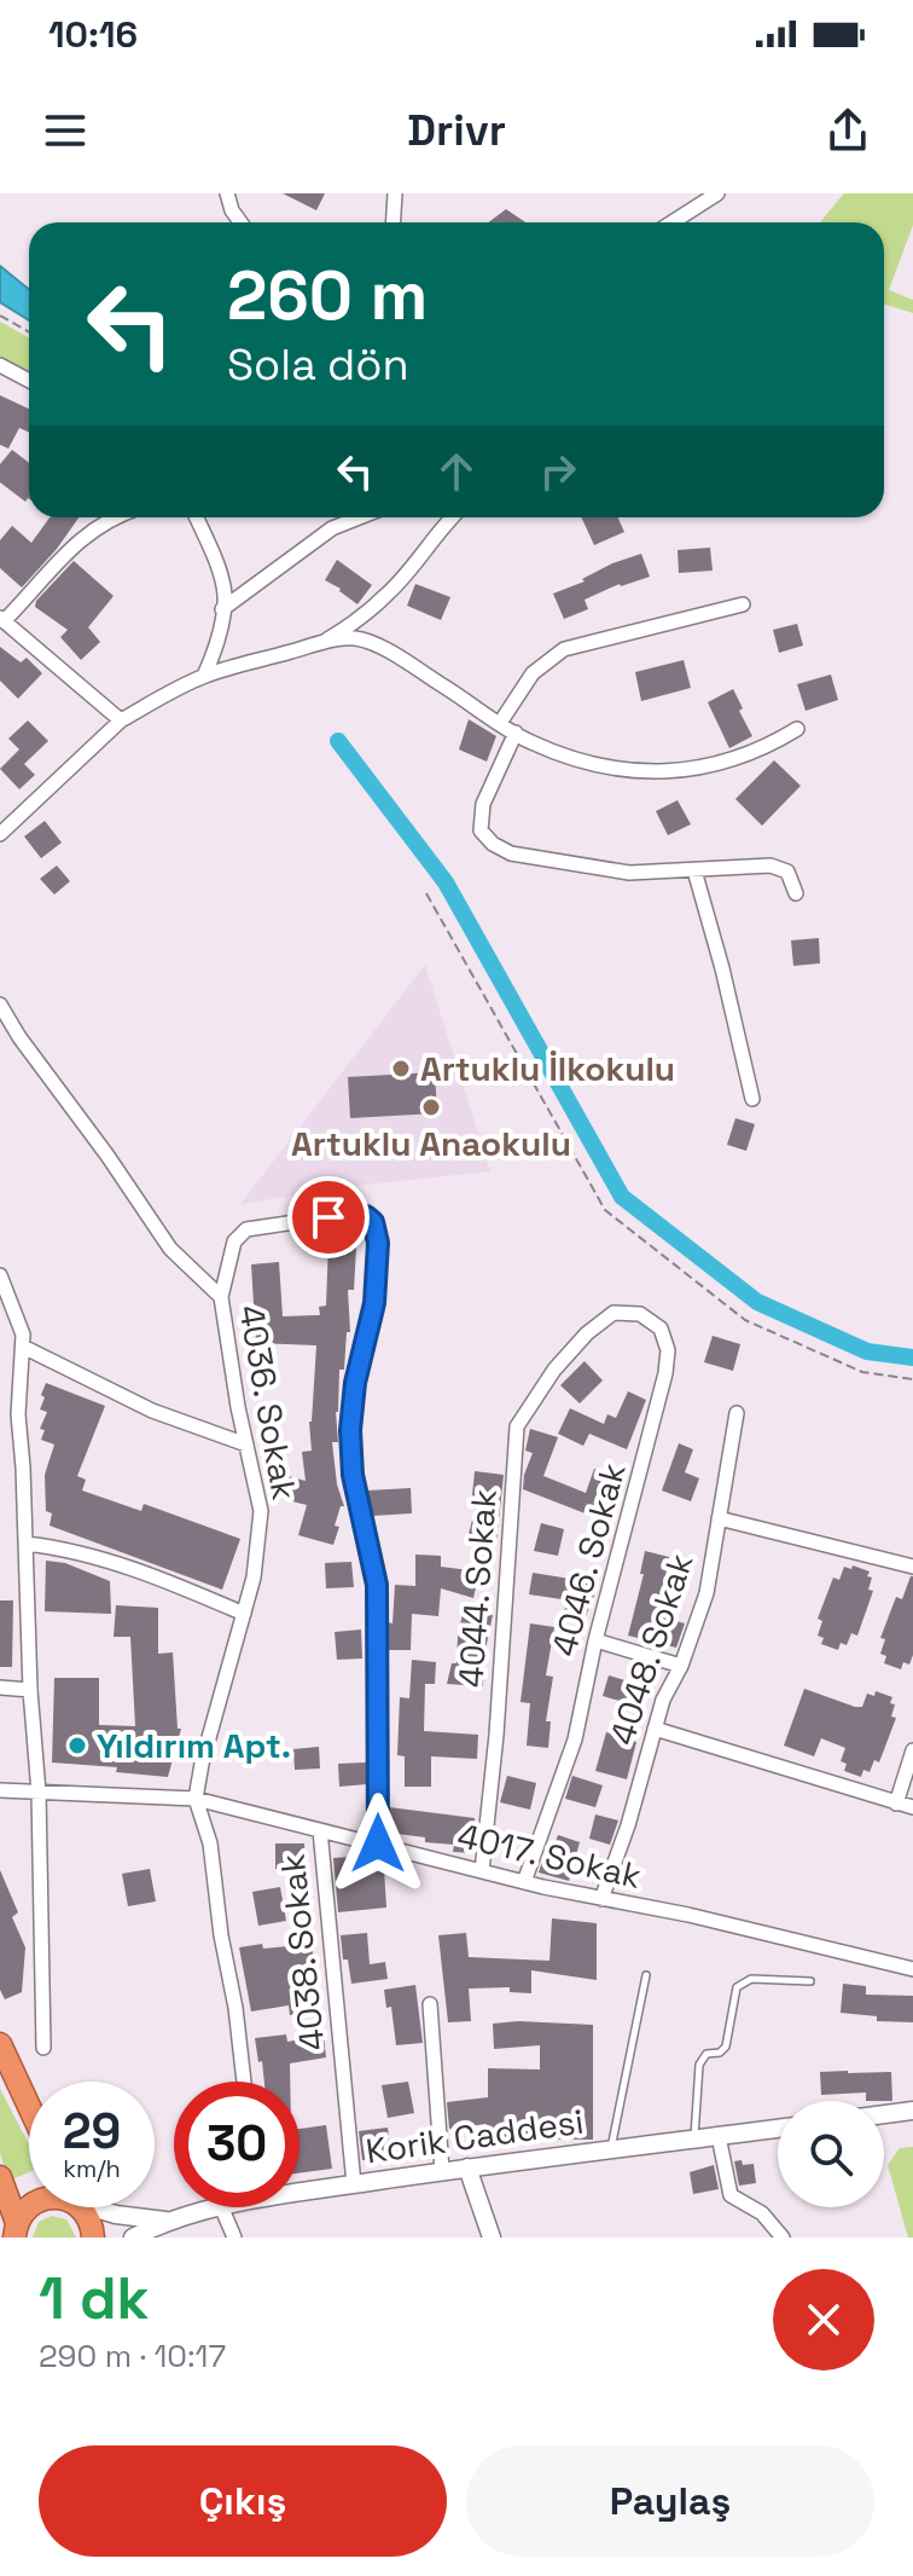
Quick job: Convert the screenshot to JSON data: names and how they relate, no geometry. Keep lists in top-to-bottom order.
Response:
{
  "streets": {
    "street": [
      "4036. Sokak",
      "4046. Sokak",
      "4044. Sokak",
      "4048. Sokak",
      "4017. Sokak",
      "4038. Sokak",
      "Korik Caddesi"
    ]
  },
  "crossings": [
    ["4036. Sokak", "4017. Sokak"],
    ["4046. Sokak", "4044. Sokak"],
    ["4046. Sokak", "4017. Sokak"],
    ["4044. Sokak", "4017. Sokak"],
    ["4048. Sokak", "4017. Sokak"],
    ["4017. Sokak", "4038. Sokak"],
    ["4038. Sokak", "Korik Caddesi"]
  ],
  "places": ["Artuklu İlkokulu", "Artuklu Anaokulu", "Yıldırım Apt."],
  "page": {
    "status": "10:16",
    "header": "Drivr",
    "turn": ["260 m", "Sola dön"],
    "speed": "29 km/h",
    "limit": "30",
    "heading": ["1 dk", "290 m · 10:17"],
    "buttons": ["Çıkış", "Paylaş"]
  }
}
